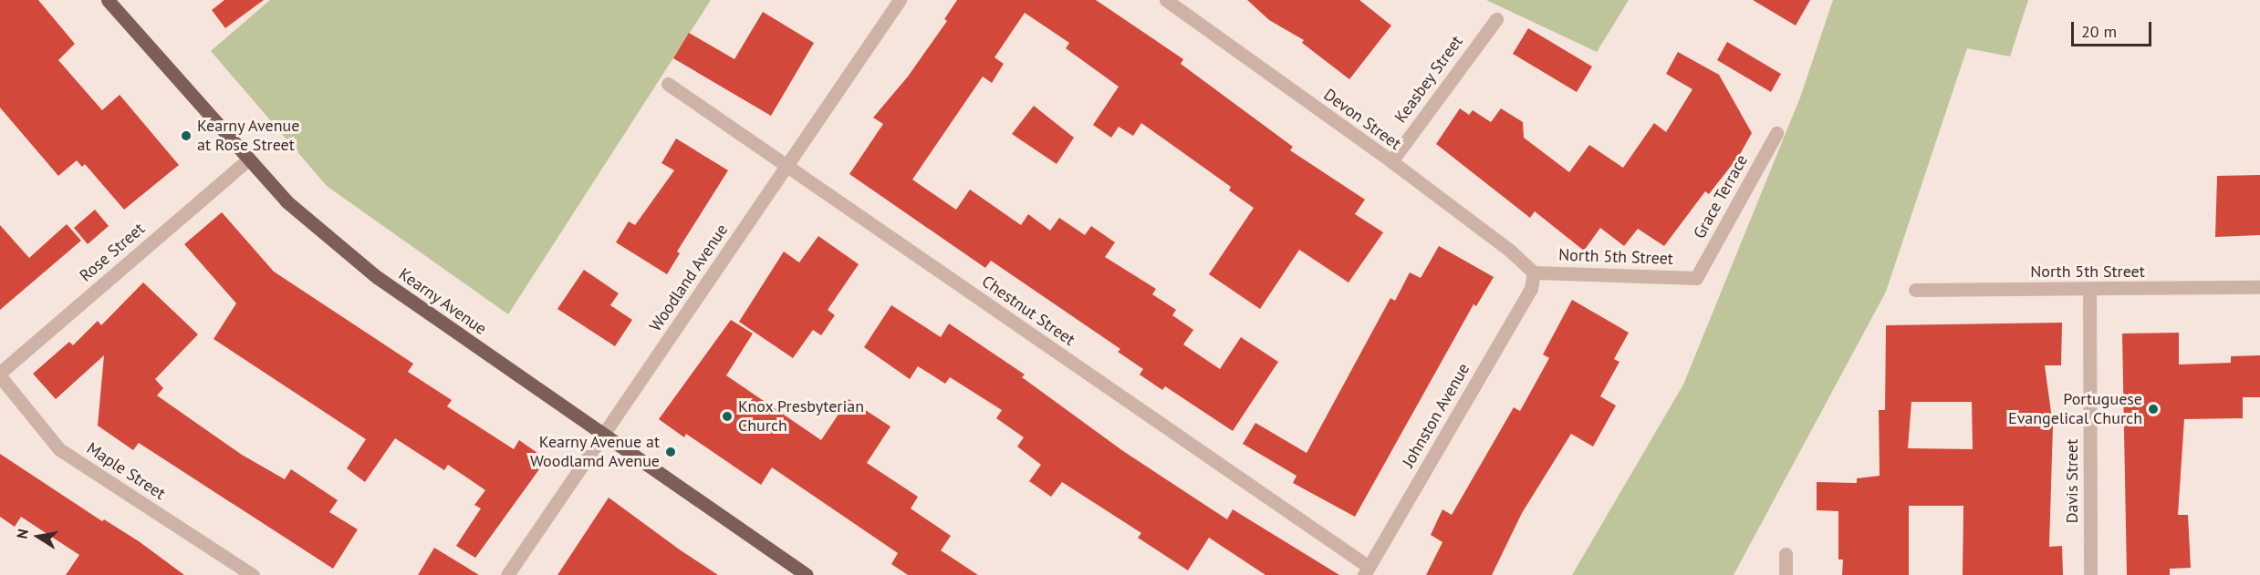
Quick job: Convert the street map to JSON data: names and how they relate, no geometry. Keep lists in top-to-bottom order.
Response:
{
  "streets": {
    "main road": ["Kearny Avenue"],
    "street": [
      "Keasbey Street",
      "Devon Street",
      "Grace Terrace",
      "Rose Street",
      "North 5th Street",
      "Woodland Avenue",
      "Chestnut Street",
      "Johnston Avenue",
      "Maple Street",
      "Davis Street"
    ]
  },
  "crossings": [
    ["Keasbey Street", "Devon Street"],
    ["Devon Street", "North 5th Street"],
    ["Devon Street", "Johnston Avenue"],
    ["Grace Terrace", "North 5th Street"],
    ["Rose Street", "Kearny Avenue"],
    ["Rose Street", "Maple Street"],
    ["North 5th Street", "Johnston Avenue"],
    ["North 5th Street", "Davis Street"],
    ["Woodland Avenue", "Kearny Avenue"],
    ["Woodland Avenue", "Chestnut Street"],
    ["Chestnut Street", "Johnston Avenue"]
  ],
  "places": [
    "Kearny Avenue at Rose Street",
    "Portuguese Evangelical Church",
    "Knox Presbyterian Church",
    "Kearny Avenue at Woodlamd Avenue"
  ],
  "scale_bar": "20 m",
  "north": "left"
}
